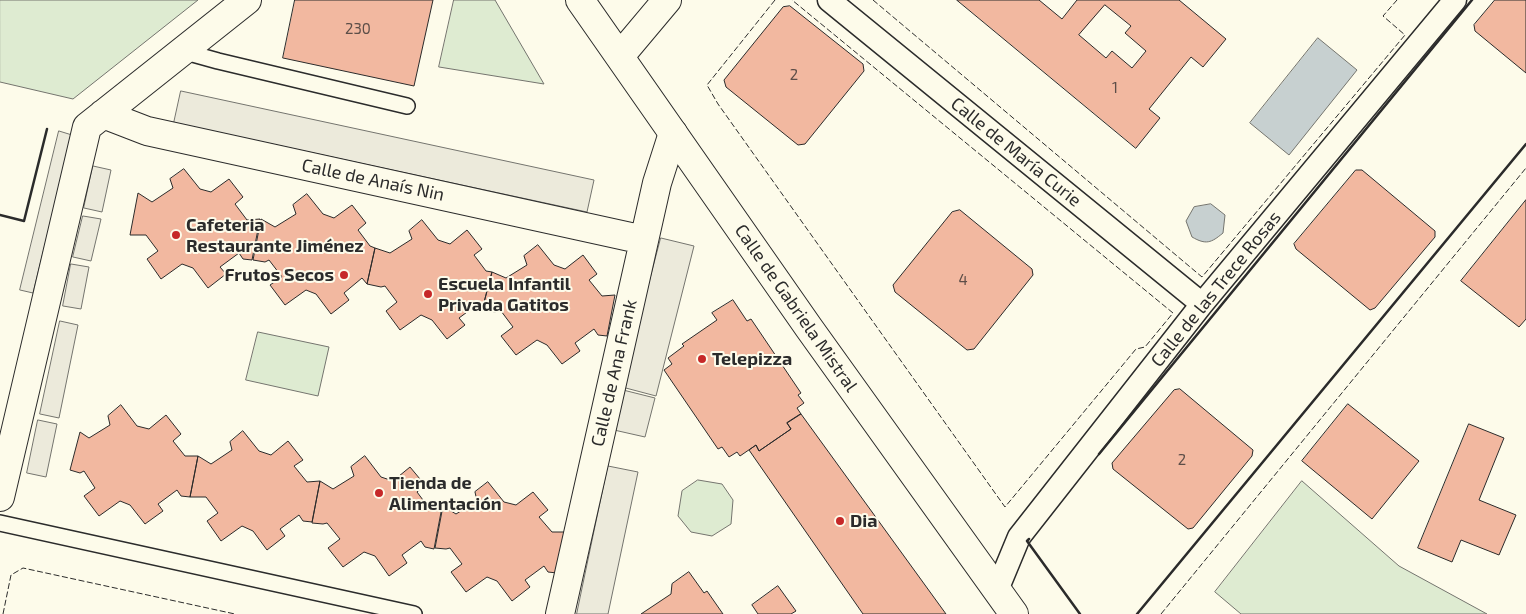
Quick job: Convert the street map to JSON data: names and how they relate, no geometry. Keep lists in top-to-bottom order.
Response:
{
  "streets": {
    "street": [
      "Calle de María Curie",
      "Calle de Anaís Nin",
      "Calle de las Trece Rosas",
      "Calle de Gabriela Mistral",
      "Calle de Ana Frank"
    ]
  },
  "crossings": [
    ["Calle de María Curie", "Calle de las Trece Rosas"],
    ["Calle de Anaís Nin", "Calle de Ana Frank"],
    ["Calle de las Trece Rosas", "Calle de Gabriela Mistral"],
    ["Calle de Gabriela Mistral", "Calle de Ana Frank"]
  ],
  "places": [
    "Cafeteria Restaurante Jiménez",
    "Frutos Secos",
    "Escuela Infantil Privada Gatitos",
    "Telepizza",
    "Tienda de Alimentación",
    "Dia"
  ],
  "house_numbers": [
    "230",
    "2",
    "1",
    "4",
    "2"
  ]
}
